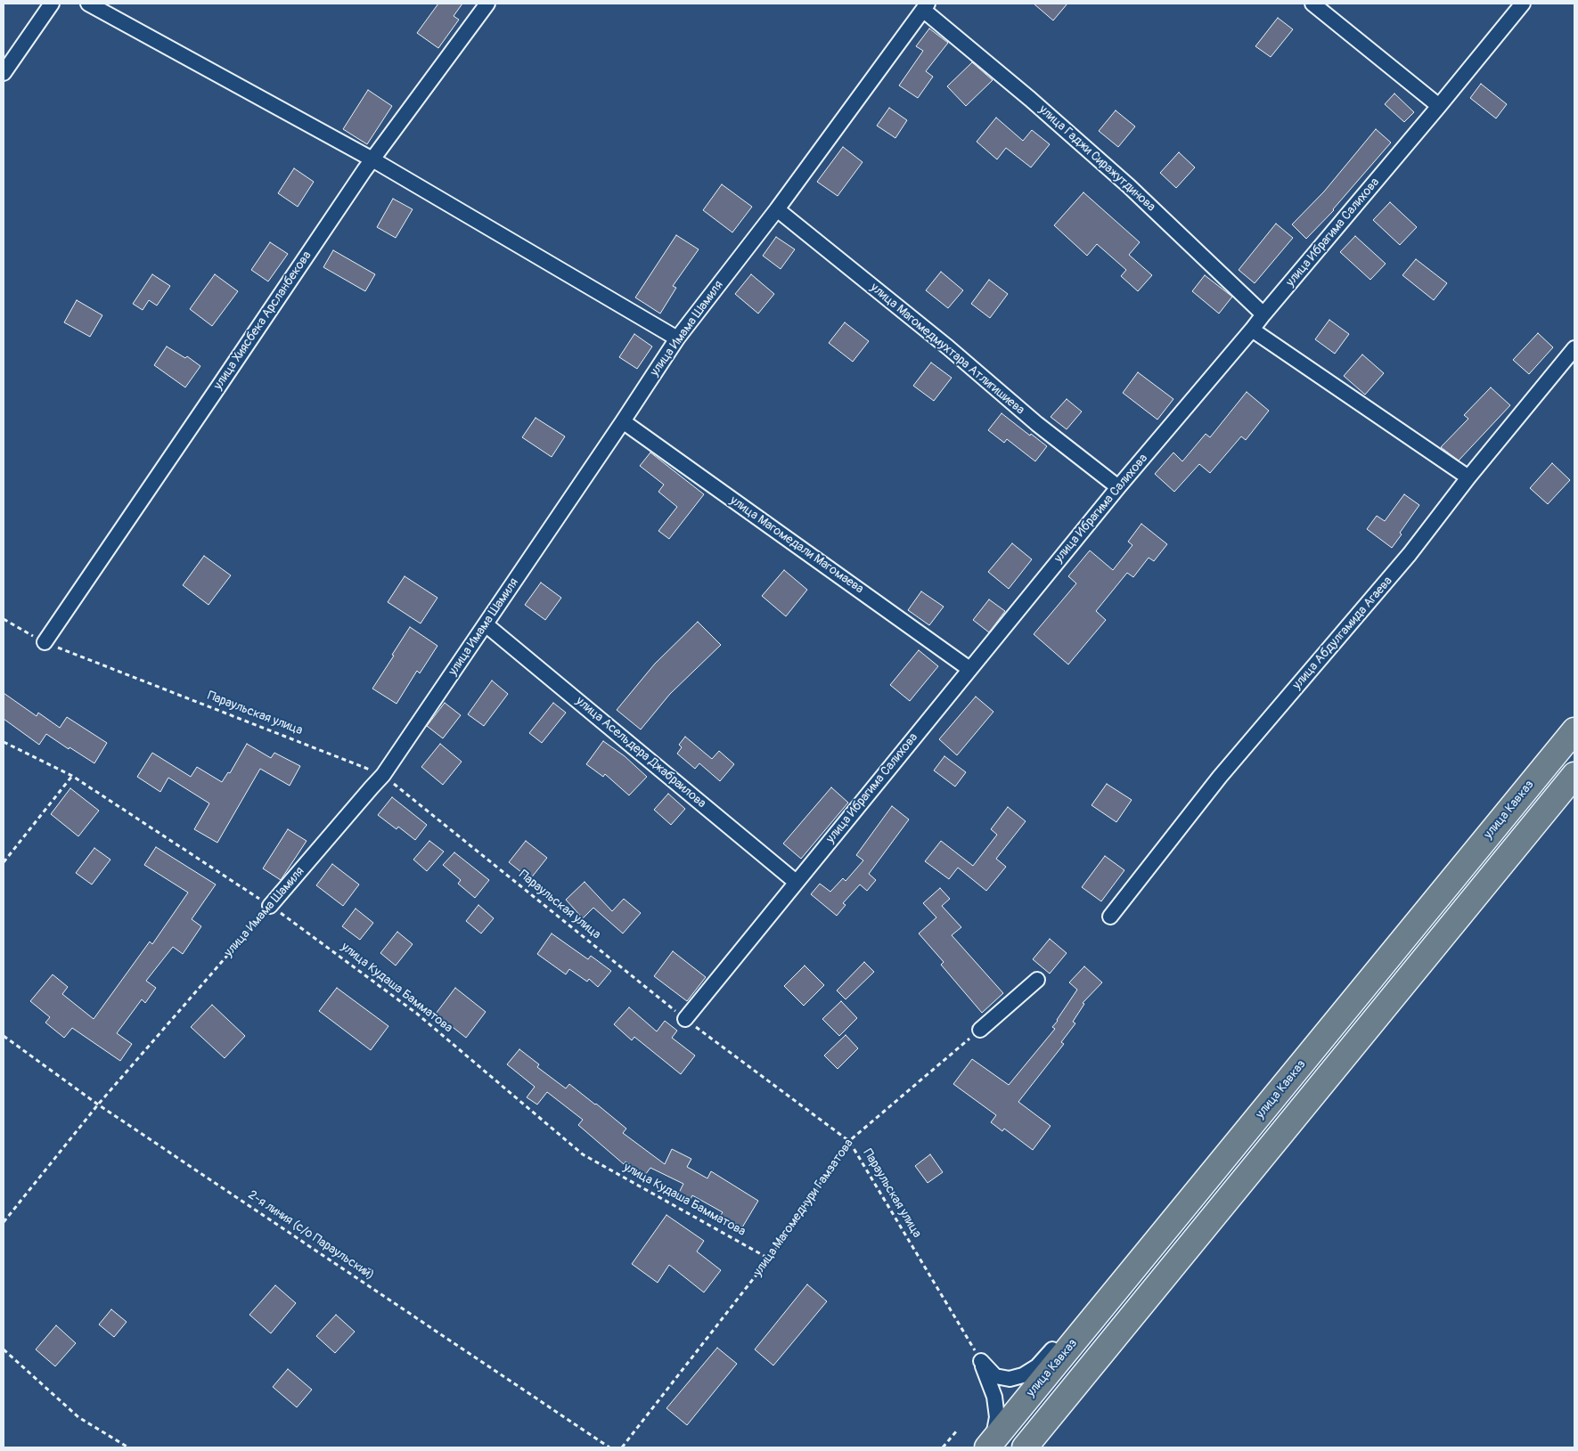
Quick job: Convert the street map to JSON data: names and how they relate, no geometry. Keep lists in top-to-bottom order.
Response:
{
  "streets": {
    "highway": ["улица Кавказ"],
    "street": [
      "улица Гаджи Сиражутдинова",
      "улица Ибрагима Салихова",
      "улица Хиясбека Арсланбекова",
      "улица Имама Шамиля",
      "улица Магомедмухтара Атлигишиева",
      "улица Магомедали Магомаева",
      "улица Абдулгамида Агаева",
      "улица Асельдера Джабраилова"
    ],
    "path": [
      "Параульская улица",
      "улица Кудаша Бамматова",
      "улица Магомеднури Гамзатова",
      "2-я линия (с/о Параульский)"
    ]
  },
  "crossings": [
    ["улица Гаджи Сиражутдинова", "улица Ибрагима Салихова"],
    ["улица Гаджи Сиражутдинова", "улица Имама Шамиля"],
    ["улица Ибрагима Салихова", "улица Магомедмухтара Атлигишиева"],
    ["улица Ибрагима Салихова", "улица Магомедали Магомаева"],
    ["улица Ибрагима Салихова", "Параульская улица"],
    ["улица Ибрагима Салихова", "улица Асельдера Джабраилова"],
    ["улица Хиясбека Арсланбекова", "Параульская улица"],
    ["улица Имама Шамиля", "улица Магомедмухтара Атлигишиева"],
    ["улица Имама Шамиля", "улица Магомедали Магомаева"],
    ["улица Имама Шамиля", "Параульская улица"],
    ["улица Имама Шамиля", "улица Асельдера Джабраилова"],
    ["улица Имама Шамиля", "улица Кудаша Бамматова"],
    ["улица Имама Шамиля", "2-я линия (с/о Параульский)"],
    ["Параульская улица", "улица Магомеднури Гамзатова"],
    ["улица Кудаша Бамматова", "улица Магомеднури Гамзатова"]
  ]
}
